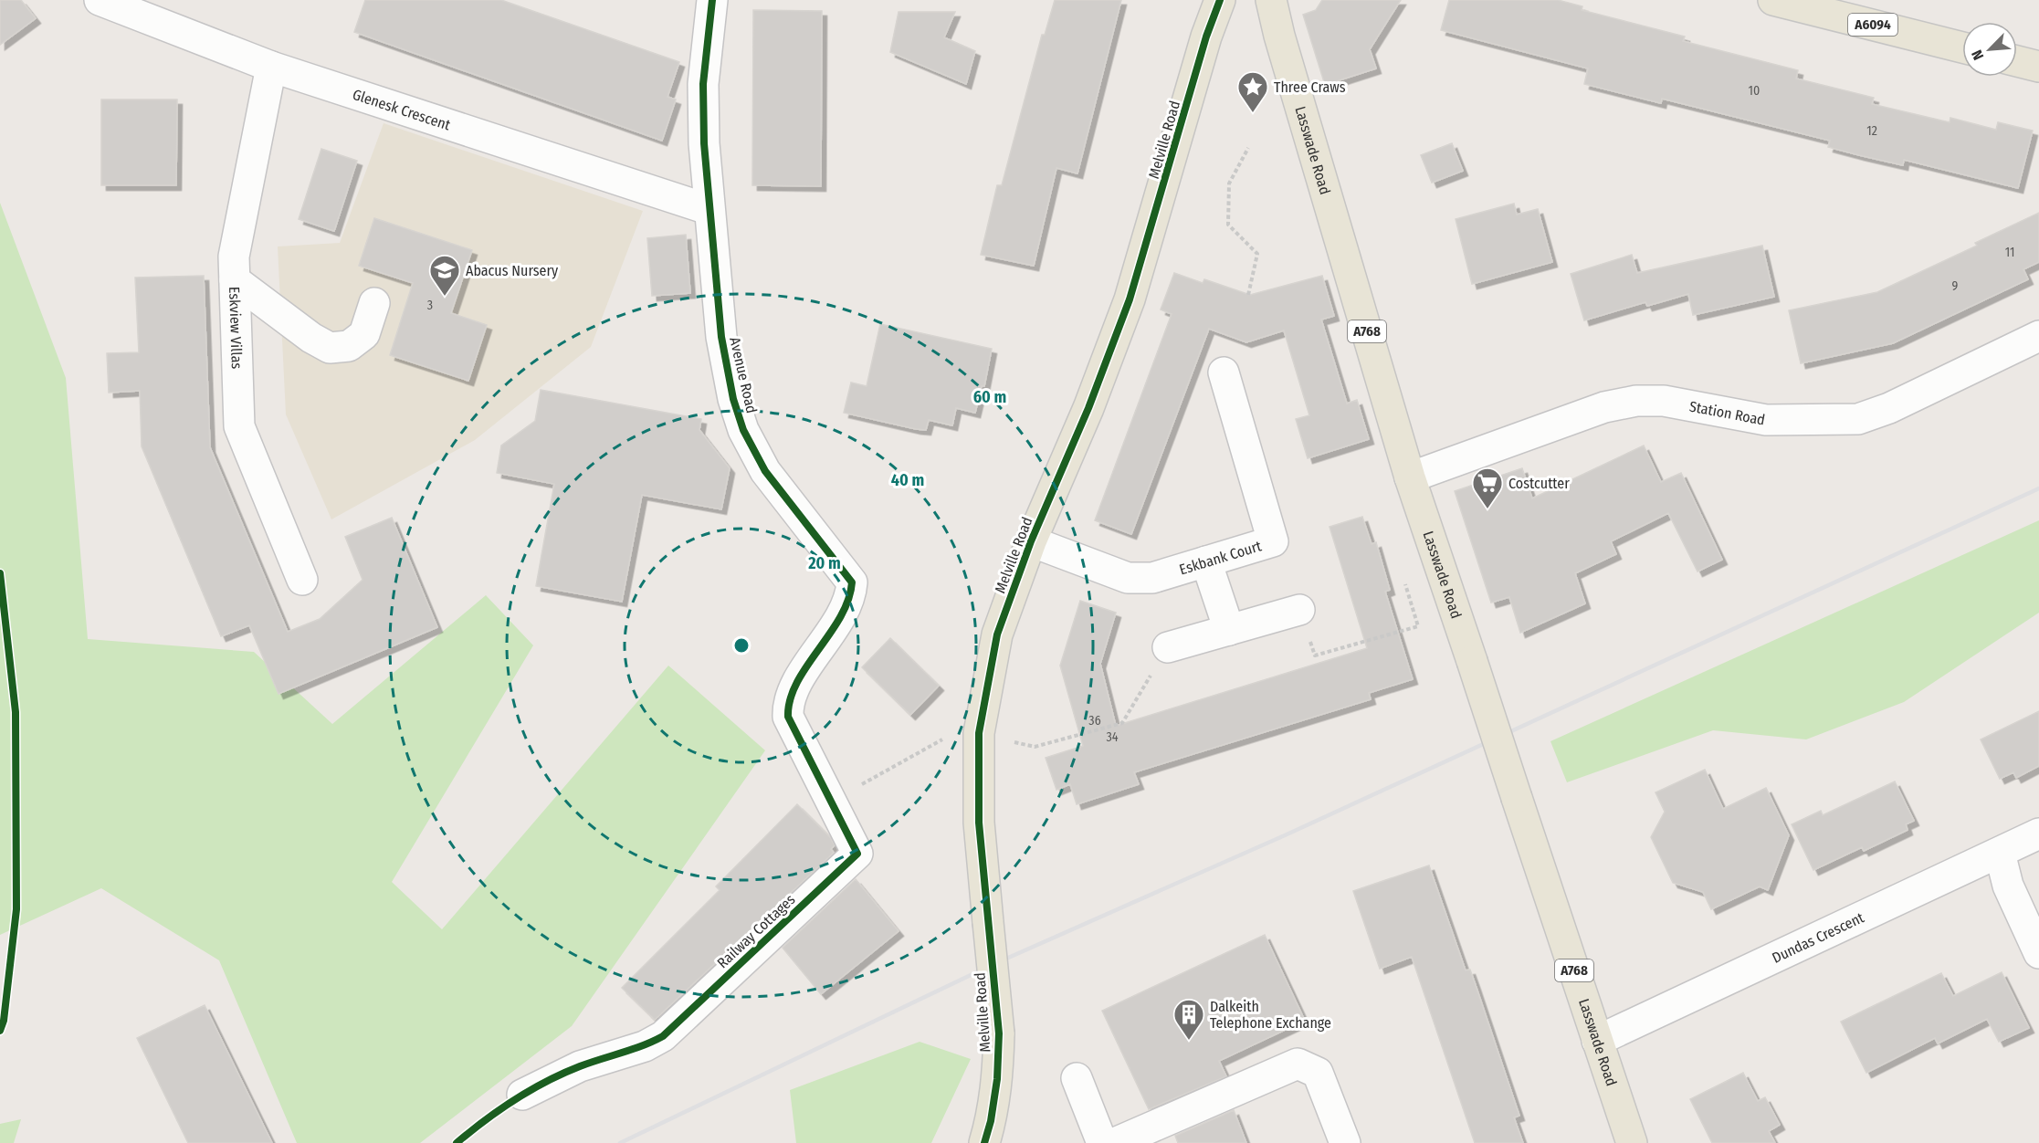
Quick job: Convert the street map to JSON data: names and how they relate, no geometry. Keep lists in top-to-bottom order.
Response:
{
  "streets": {
    "main road": [
      "A6094",
      "Melville Road",
      "Lasswade Road",
      "A768"
    ],
    "street": [
      "Glenesk Crescent",
      "Eskview Villas",
      "Avenue Road",
      "Station Road",
      "Eskbank Court",
      "Railway Cottages",
      "Dundas Crescent"
    ]
  },
  "crossings": [
    ["Glenesk Crescent", "Eskview Villas"],
    ["Glenesk Crescent", "Avenue Road"],
    ["Melville Road", "Eskbank Court"],
    ["Lasswade Road", "Station Road"],
    ["Lasswade Road", "Dundas Crescent"],
    ["Avenue Road", "Railway Cottages"]
  ],
  "places": {
    "place": ["Three Craws"],
    "school or university": ["Abacus Nursery"],
    "supermarket": ["Costcutter"],
    "building": ["Dalkeith Telephone Exchange"]
  },
  "house_numbers": [
    "10",
    "12",
    "11",
    "9",
    "3",
    "36",
    "34"
  ],
  "north": "bottom left",
  "rings": ["60 m", "40 m", "20 m"]
}
